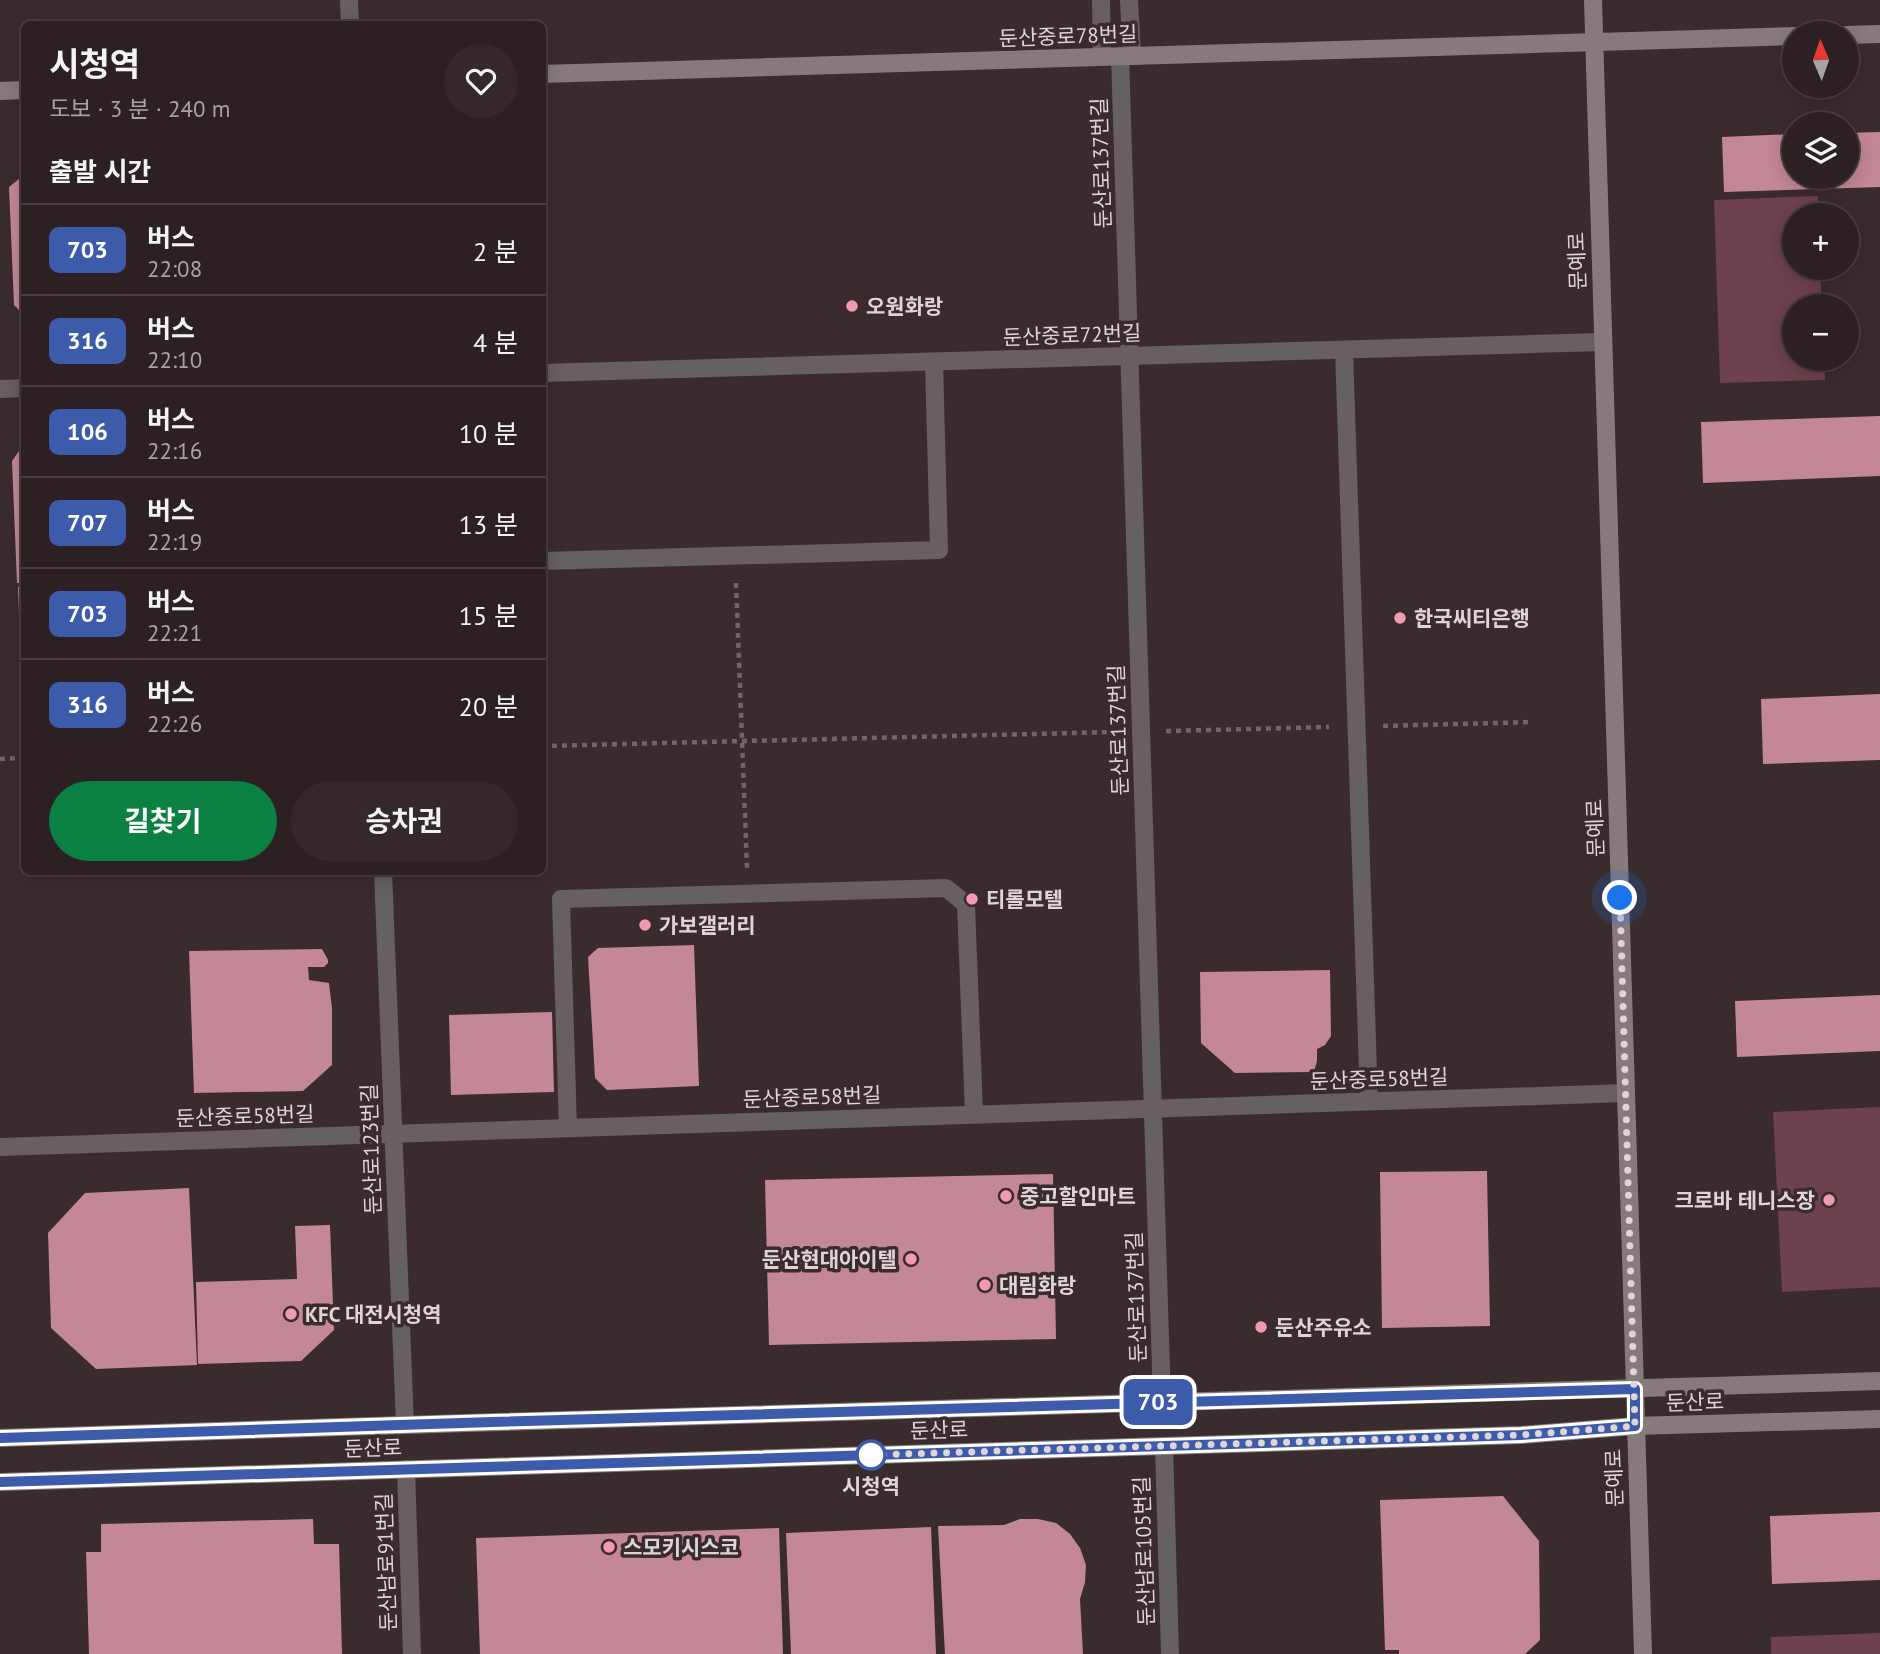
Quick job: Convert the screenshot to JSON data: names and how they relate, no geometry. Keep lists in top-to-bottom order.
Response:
{
  "streets": {
    "main road": ["둔산중로78번길", "문예로", "둔산로"],
    "street": [
      "둔산로137번길",
      "둔산중로72번길",
      "둔산중로58번길",
      "둔산로123번길",
      "둔산남로105번길",
      "둔산남로91번길"
    ]
  },
  "crossings": [
    ["둔산중로78번길", "둔산로137번길"],
    ["둔산중로78번길", "문예로"],
    ["둔산로137번길", "둔산중로72번길"],
    ["둔산로137번길", "둔산중로58번길"],
    ["둔산로137번길", "둔산로"],
    ["문예로", "둔산중로72번길"],
    ["문예로", "둔산중로58번길"],
    ["문예로", "둔산로"],
    ["둔산중로58번길", "둔산로123번길"],
    ["둔산로123번길", "둔산로"],
    ["둔산로", "둔산남로105번길"],
    ["둔산로", "둔산남로91번길"]
  ],
  "places": [
    "오원화랑",
    "한국씨티은행",
    "티롤모텔",
    "가보갤러리",
    "중고할인마트",
    "크로바 테니스장",
    "둔산현대아이텔",
    "대림화랑",
    "KFC 대전시청역",
    "둔산주유소",
    "시청역",
    "스모키시스코"
  ],
  "lines": ["bus line 703"],
  "north": "top",
  "page": {
    "on_map": "703",
    "map_buttons": ["+", "−"],
    "heading": [
      ["시청역", "도보 · 3 분 · 240 m"],
      "출발 시간"
    ],
    "list": [
      {
        "mark": "703",
        "name": "버스",
        "note": "22:08",
        "value": "2 분"
      },
      {
        "mark": "316",
        "name": "버스",
        "note": "22:10",
        "value": "4 분"
      },
      {
        "mark": "106",
        "name": "버스",
        "note": "22:16",
        "value": "10 분"
      },
      {
        "mark": "707",
        "name": "버스",
        "note": "22:19",
        "value": "13 분"
      },
      {
        "mark": "703",
        "name": "버스",
        "note": "22:21",
        "value": "15 분"
      },
      {
        "mark": "316",
        "name": "버스",
        "note": "22:26",
        "value": "20 분"
      }
    ],
    "buttons": ["길찾기", "승차권"]
  }
}
